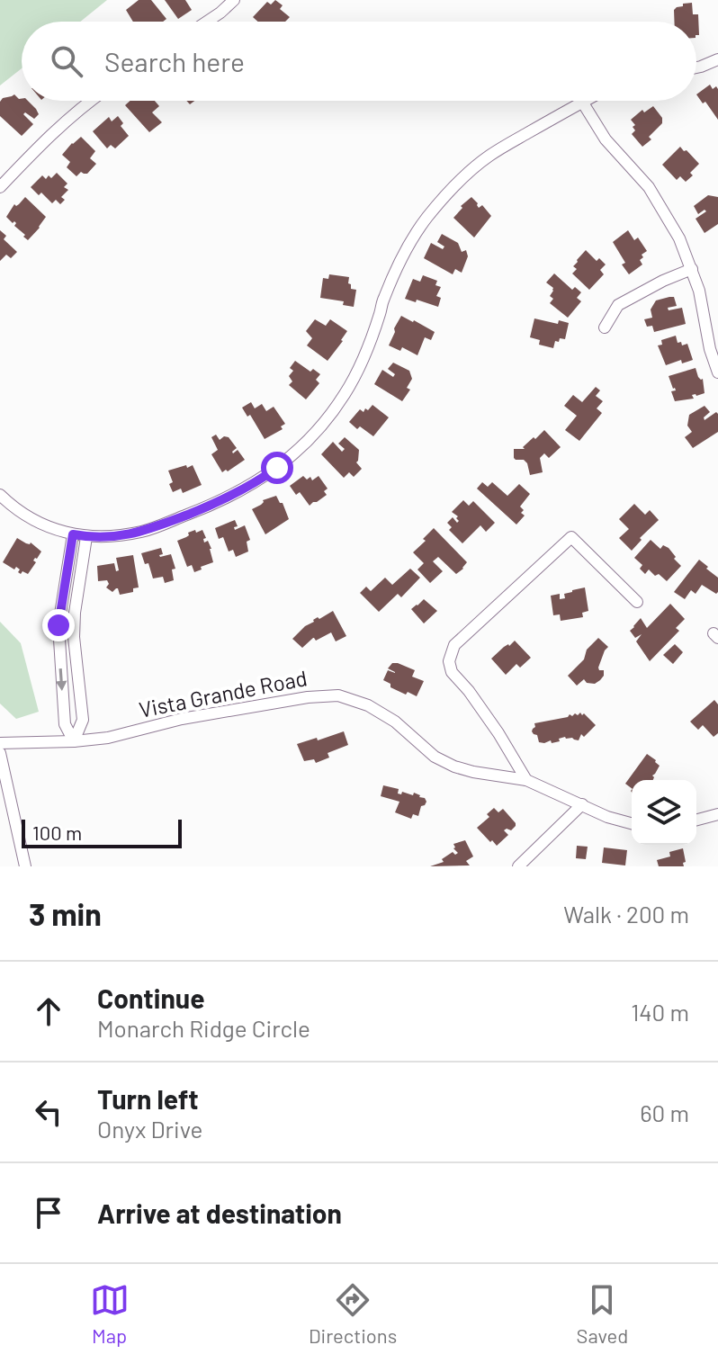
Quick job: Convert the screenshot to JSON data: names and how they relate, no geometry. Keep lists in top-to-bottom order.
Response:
{
  "streets": {
    "street": ["Vista Grande Road"]
  },
  "scale_bar": "100 m",
  "page": {
    "search": "Search here",
    "scale": "100 m",
    "heading": ["3 min", "Walk · 200 m"],
    "list": [
      ["Continue", "Monarch Ridge Circle", "140 m"],
      ["Turn left", "Onyx Drive", "60 m"],
      "Arrive at destination"
    ],
    "nav": ["Map", "Directions", "Saved"]
  }
}
